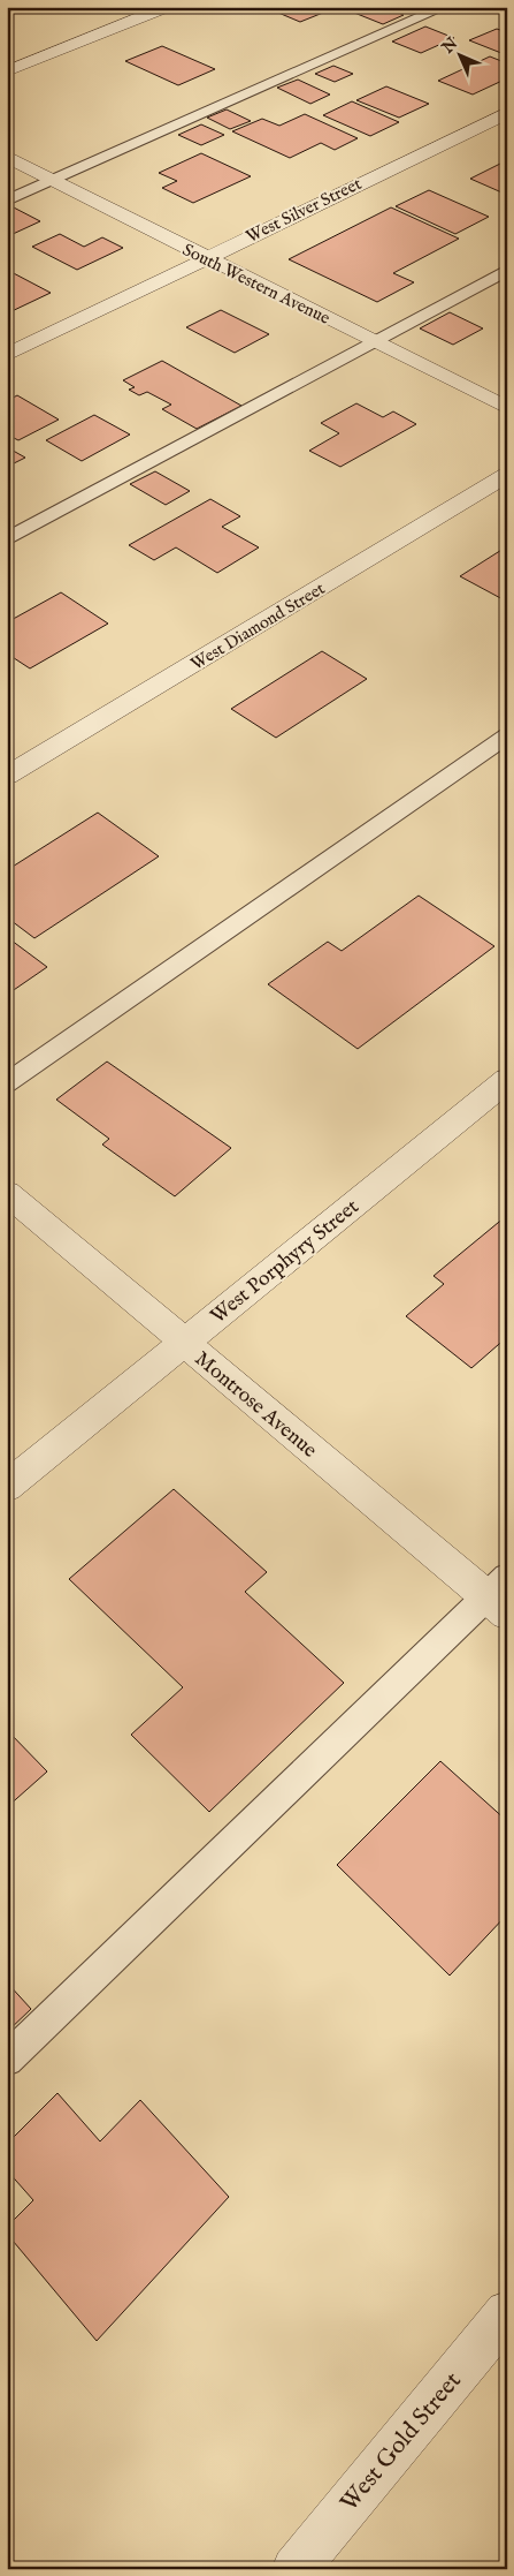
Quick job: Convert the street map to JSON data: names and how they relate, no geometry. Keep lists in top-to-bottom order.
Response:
{
  "streets": {
    "street": [
      "West Silver Street",
      "South Western Avenue",
      "West Diamond Street",
      "West Porphyry Street",
      "Montrose Avenue",
      "West Gold Street"
    ]
  },
  "crossings": [
    ["West Silver Street", "South Western Avenue"],
    ["West Porphyry Street", "Montrose Avenue"]
  ],
  "north": "top left"
}
